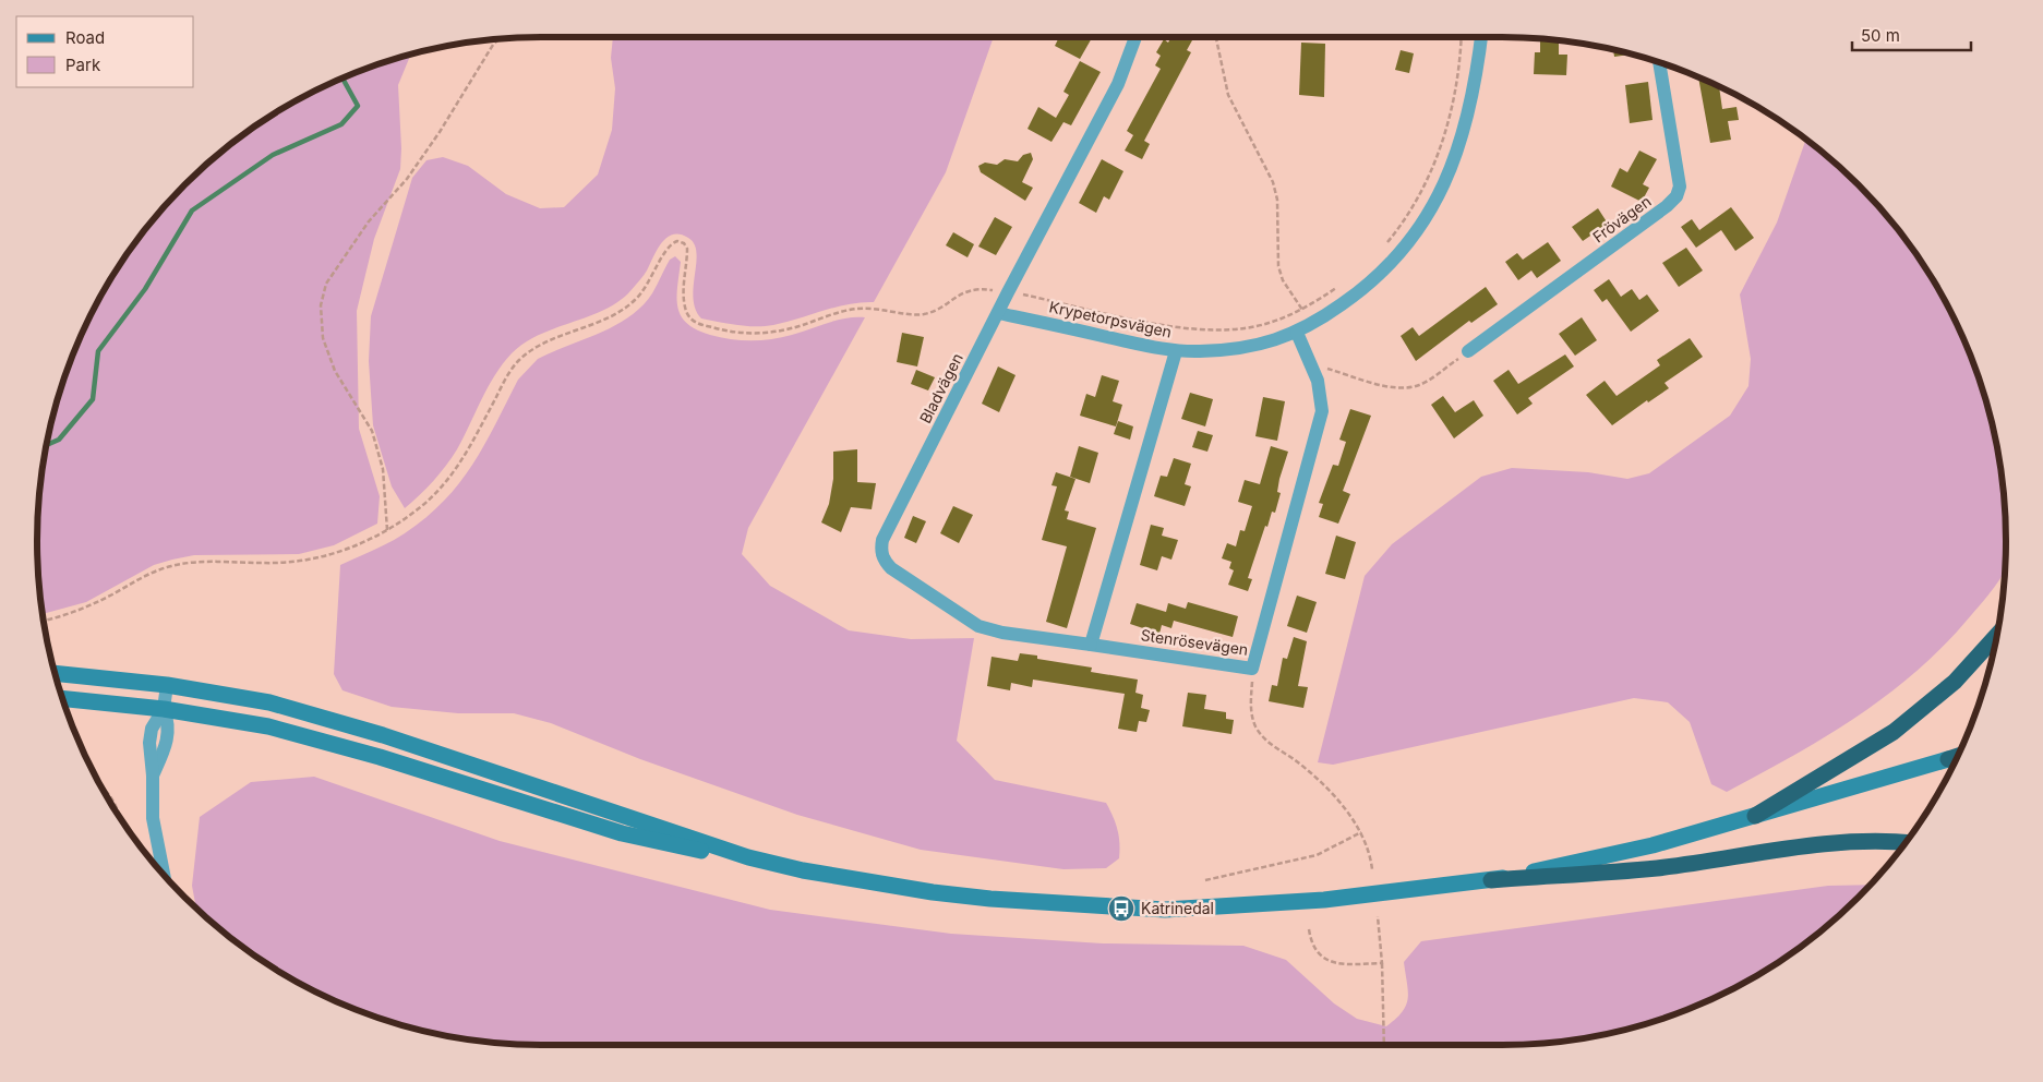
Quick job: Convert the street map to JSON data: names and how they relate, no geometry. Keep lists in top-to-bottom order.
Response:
{
  "streets": {
    "street": [
      "Frövägen",
      "Krypetorpsvägen",
      "Bladvägen",
      "Stenrösevägen"
    ]
  },
  "crossings": [
    ["Krypetorpsvägen", "Bladvägen"],
    ["Krypetorpsvägen", "Stenrösevägen"],
    ["Bladvägen", "Stenrösevägen"]
  ],
  "places": {
    "bus stop": ["Katrinedal"]
  },
  "legend": ["Road", "Park"],
  "scale_bar": "50 m"
}
